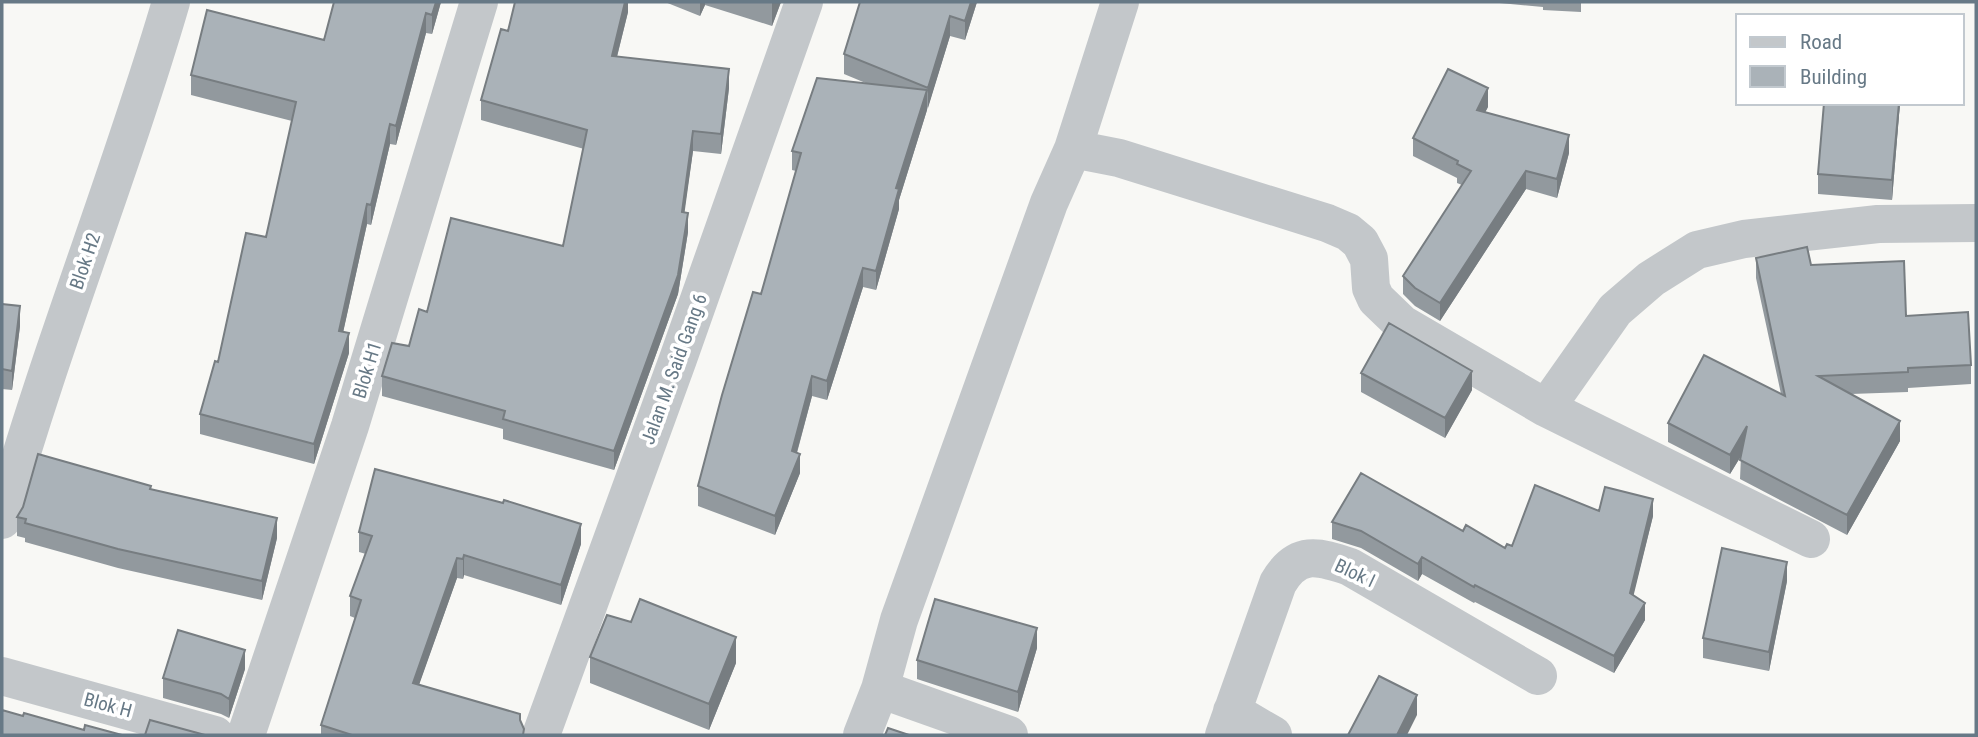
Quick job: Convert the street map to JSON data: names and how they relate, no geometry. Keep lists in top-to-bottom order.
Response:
{
  "streets": {
    "street": [
      "Blok H2",
      "Jalan M. Said Gang 6",
      "Blok H1",
      "Blok I",
      "Blok H"
    ]
  },
  "legend": ["Road", "Building"]
}
